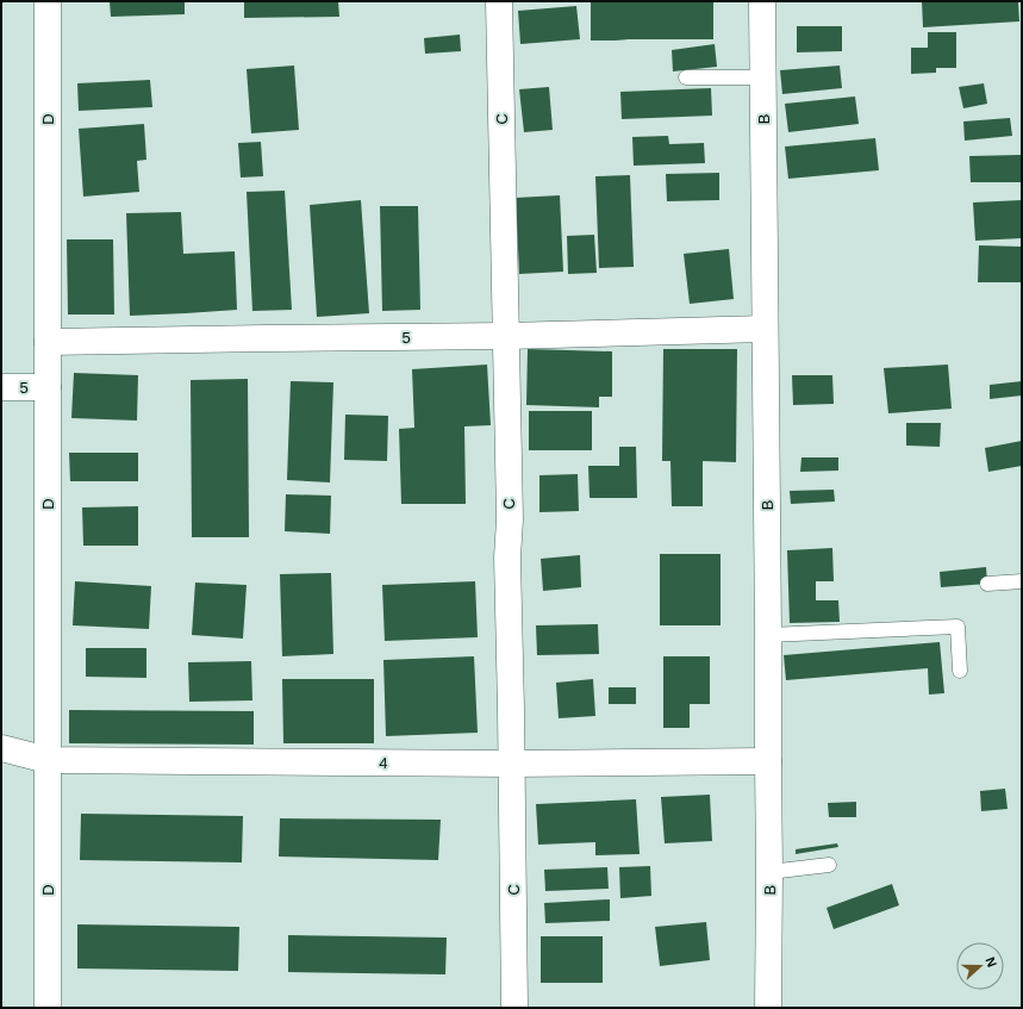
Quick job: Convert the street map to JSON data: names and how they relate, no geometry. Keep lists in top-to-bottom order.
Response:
{
  "streets": {
    "street": [
      "D",
      "C",
      "B",
      "5",
      "4"
    ]
  },
  "crossings": [
    ["D", "5"],
    ["D", "4"],
    ["C", "5"],
    ["C", "4"],
    ["B", "5"],
    ["B", "4"]
  ],
  "north": "right"
}
